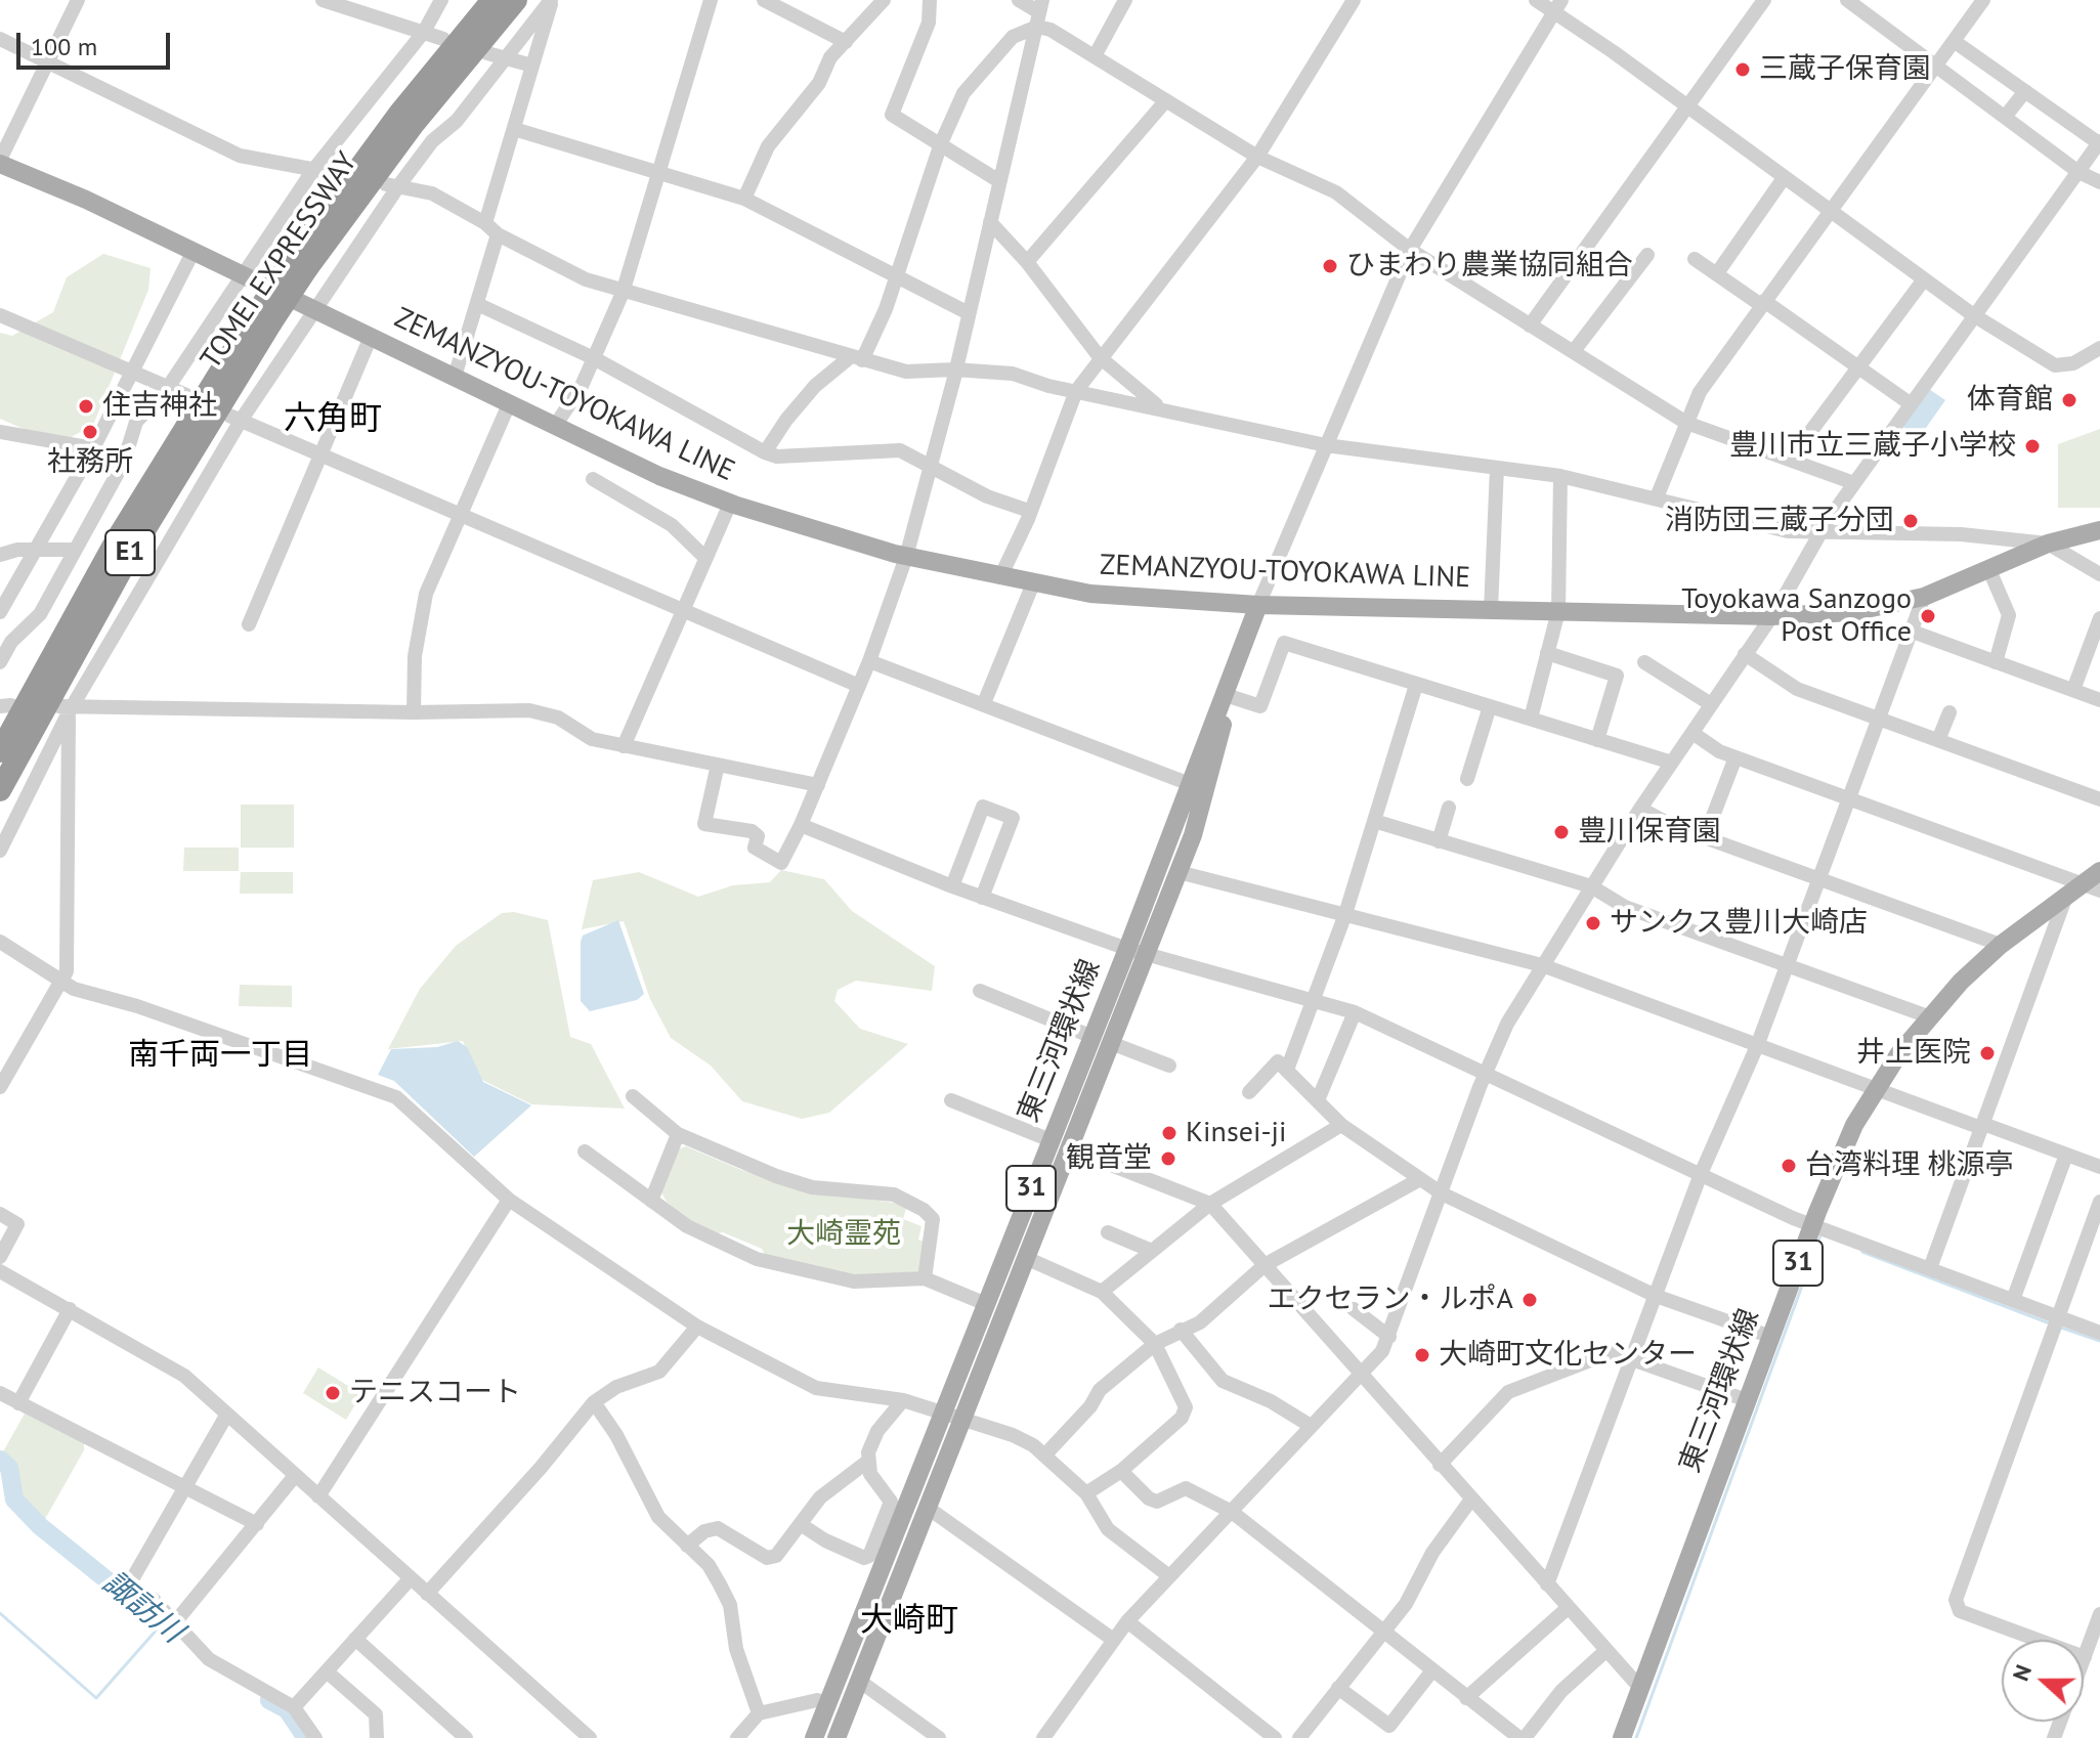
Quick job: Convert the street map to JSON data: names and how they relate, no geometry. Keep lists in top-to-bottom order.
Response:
{
  "streets": {
    "highway": ["TOMEI EXPRESSWAY", "E1"],
    "main road": ["ZEMANZYOU-TOYOKAWA LINE", "東三河環状線", "31"]
  },
  "crossings": [
    ["ZEMANZYOU-TOYOKAWA LINE", "東三河環状線"]
  ],
  "districts": ["六角町", "南千両一丁目", "大崎町"],
  "water": ["諏訪川"],
  "parks": ["大崎霊苑"],
  "places": [
    "三蔵子保育園",
    "ひまわり農業協同組合",
    "体育館",
    "住吉神社",
    "社務所",
    "豊川市立三蔵子小学校",
    "消防団三蔵子分団",
    "Toyokawa Sanzogo Post Office",
    "豊川保育園",
    "サンクス豊川大崎店",
    "井上医院",
    "Kinsei-ji",
    "観音堂",
    "台湾料理 桃源亭",
    "エクセラン・ルポA",
    "大崎町文化センター",
    "テニスコート"
  ],
  "scale_bar": "100 m",
  "north": "left"
}
